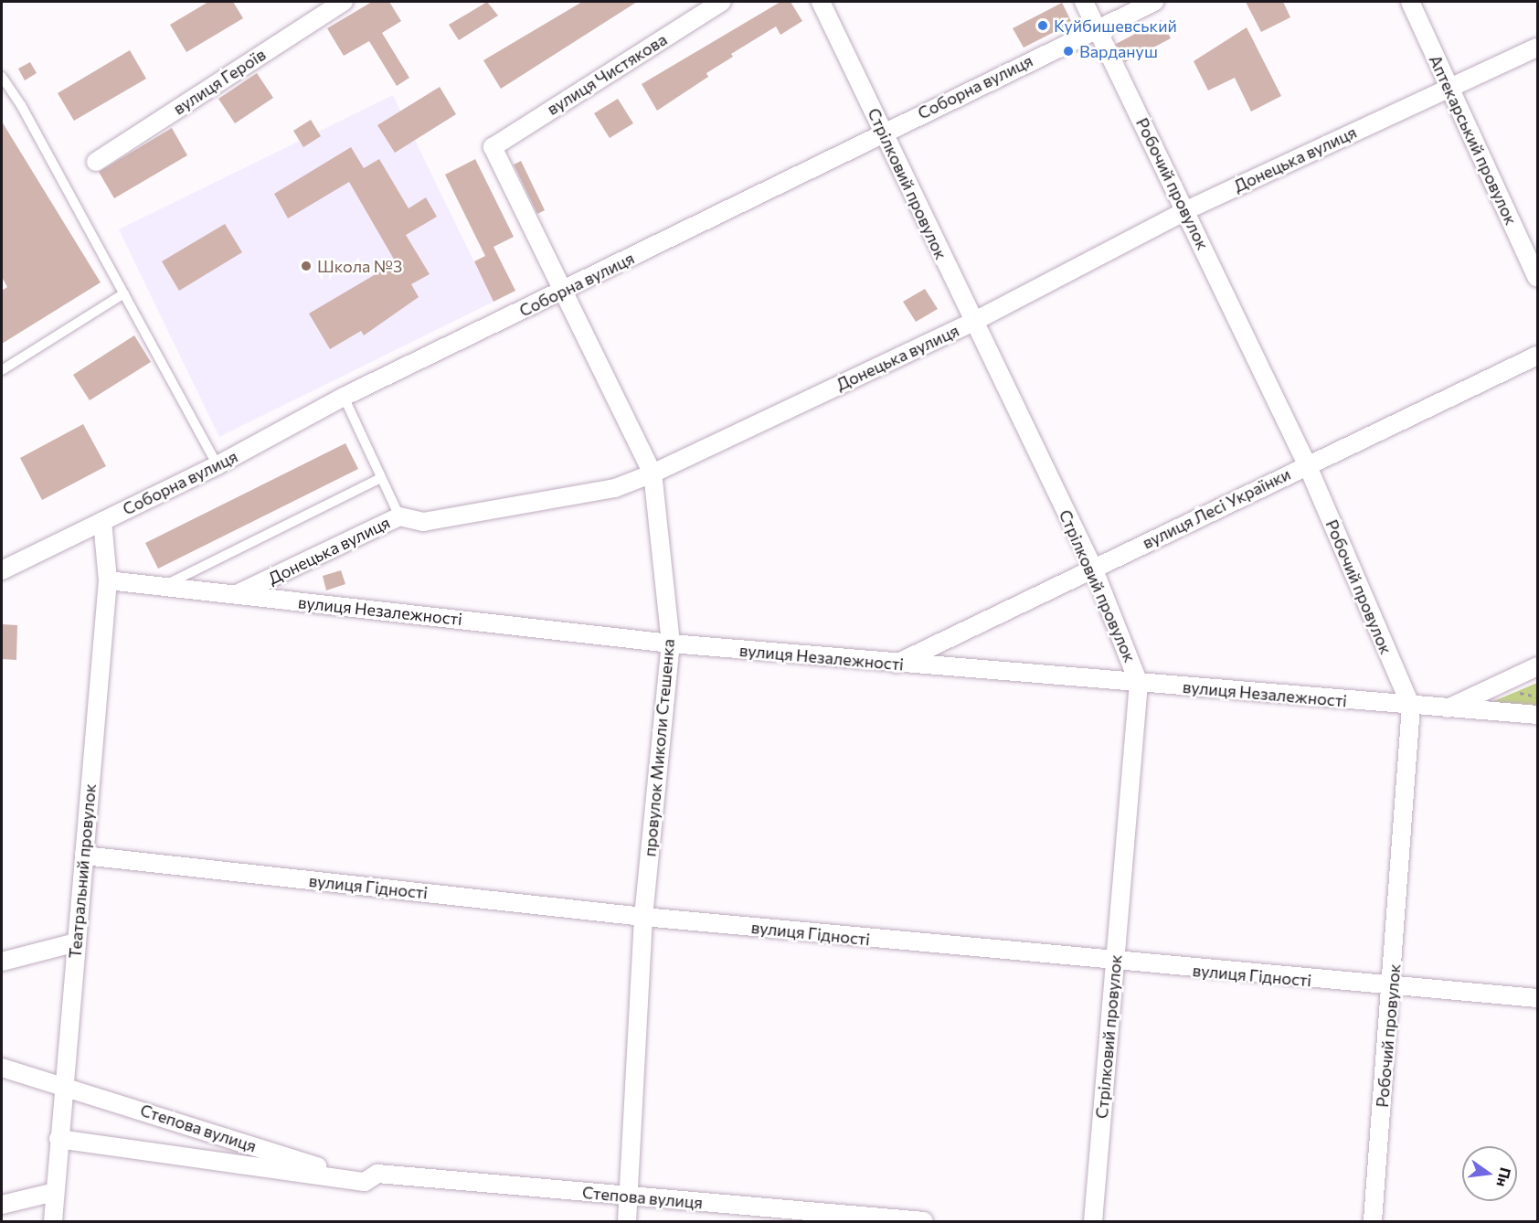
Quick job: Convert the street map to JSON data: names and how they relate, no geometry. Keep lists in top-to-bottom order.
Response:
{
  "streets": {
    "street": [
      "вулиця Чистякова",
      "вулиця Героїв",
      "Соборна вулиця",
      "Аптекарський провулок",
      "Донецька вулиця",
      "Стрілковий провулок",
      "Робочий провулок",
      "вулиця Лесі Українки",
      "вулиця Незалежності",
      "провулок Миколи Стешенка",
      "Театральний провулок",
      "вулиця Гідності",
      "Степова вулиця"
    ]
  },
  "crossings": [
    ["вулиця Чистякова", "провулок Миколи Стешенка"],
    ["Соборна вулиця", "Стрілковий провулок"],
    ["Соборна вулиця", "Робочий провулок"],
    ["Соборна вулиця", "провулок Миколи Стешенка"],
    ["Соборна вулиця", "Театральний провулок"],
    ["Аптекарський провулок", "Донецька вулиця"],
    ["Донецька вулиця", "Стрілковий провулок"],
    ["Донецька вулиця", "Робочий провулок"],
    ["Донецька вулиця", "вулиця Незалежності"],
    ["Донецька вулиця", "провулок Миколи Стешенка"],
    ["Стрілковий провулок", "вулиця Лесі Українки"],
    ["Стрілковий провулок", "вулиця Незалежності"],
    ["Стрілковий провулок", "вулиця Гідності"],
    ["Робочий провулок", "вулиця Лесі Українки"],
    ["Робочий провулок", "вулиця Незалежності"],
    ["Робочий провулок", "вулиця Гідності"],
    ["вулиця Лесі Українки", "вулиця Незалежності"],
    ["вулиця Незалежності", "провулок Миколи Стешенка"],
    ["вулиця Незалежності", "Театральний провулок"],
    ["провулок Миколи Стешенка", "вулиця Гідності"],
    ["провулок Миколи Стешенка", "Степова вулиця"],
    ["Театральний провулок", "вулиця Гідності"],
    ["Театральний провулок", "Степова вулиця"]
  ],
  "places": ["Куйбишевський", "Вардануш", "Школа №3"],
  "north": "right"
}
